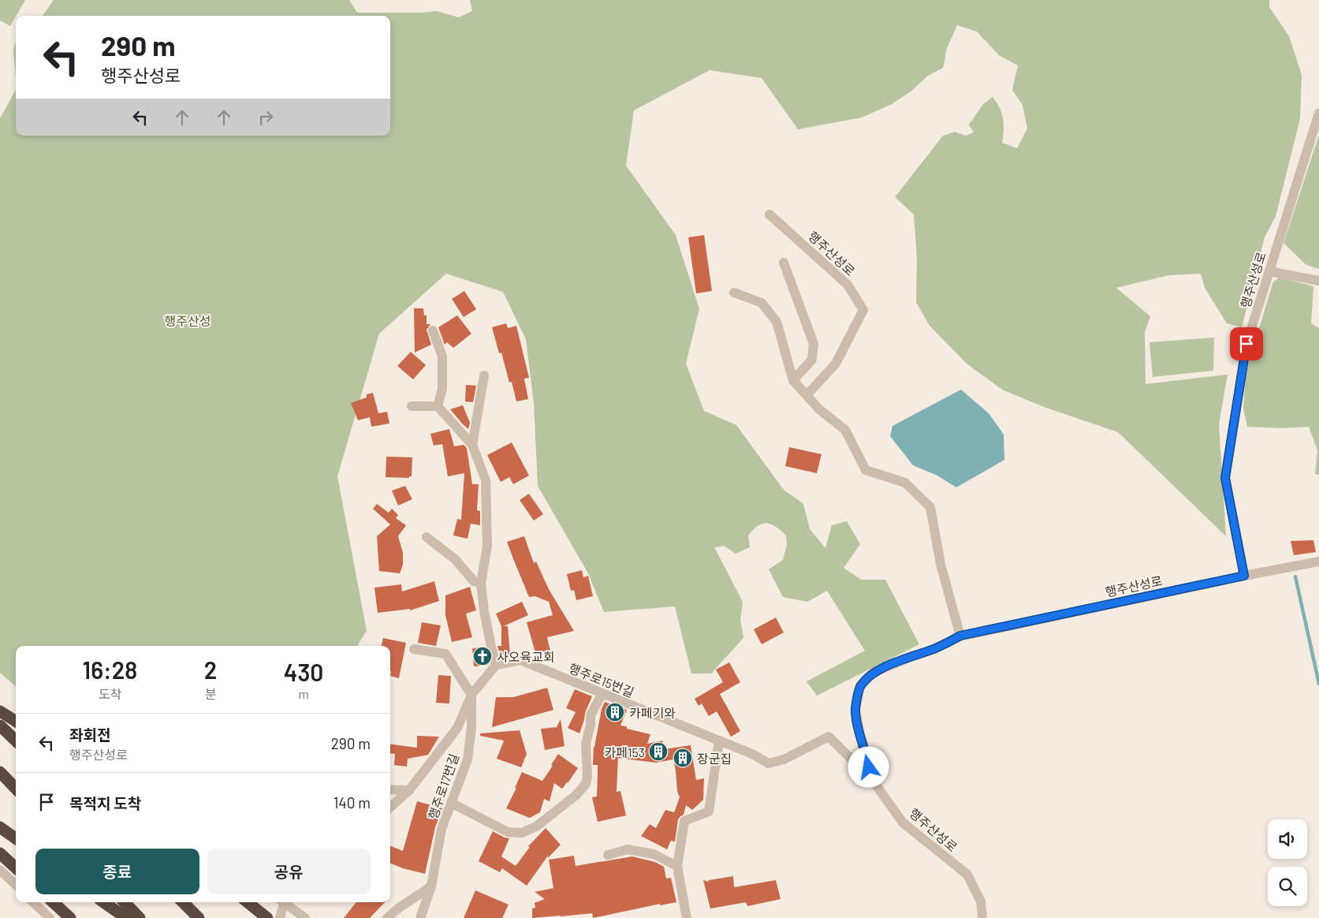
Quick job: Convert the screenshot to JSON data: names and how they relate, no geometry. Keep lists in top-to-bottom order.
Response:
{
  "streets": {
    "street": ["행주산성로", "행주로15번길", "행주로17번길"]
  },
  "crossings": [
    ["행주산성로", "행주로15번길"]
  ],
  "parks": ["행주산성"],
  "places": {
    "church": ["사오육교회"],
    "building": ["카페기와", "카페153", "장군집"]
  },
  "page": {
    "turn": ["290 m", "행주산성로"],
    "eta": [
      "16:28",
      "도착",
      "2",
      "분",
      "430",
      "m"
    ],
    "list": [
      {
        "name": "좌회전",
        "note": "행주산성로",
        "value": "290 m"
      },
      {
        "name": "목적지 도착",
        "value": "140 m"
      }
    ],
    "buttons": ["종료", "공유"]
  }
}
